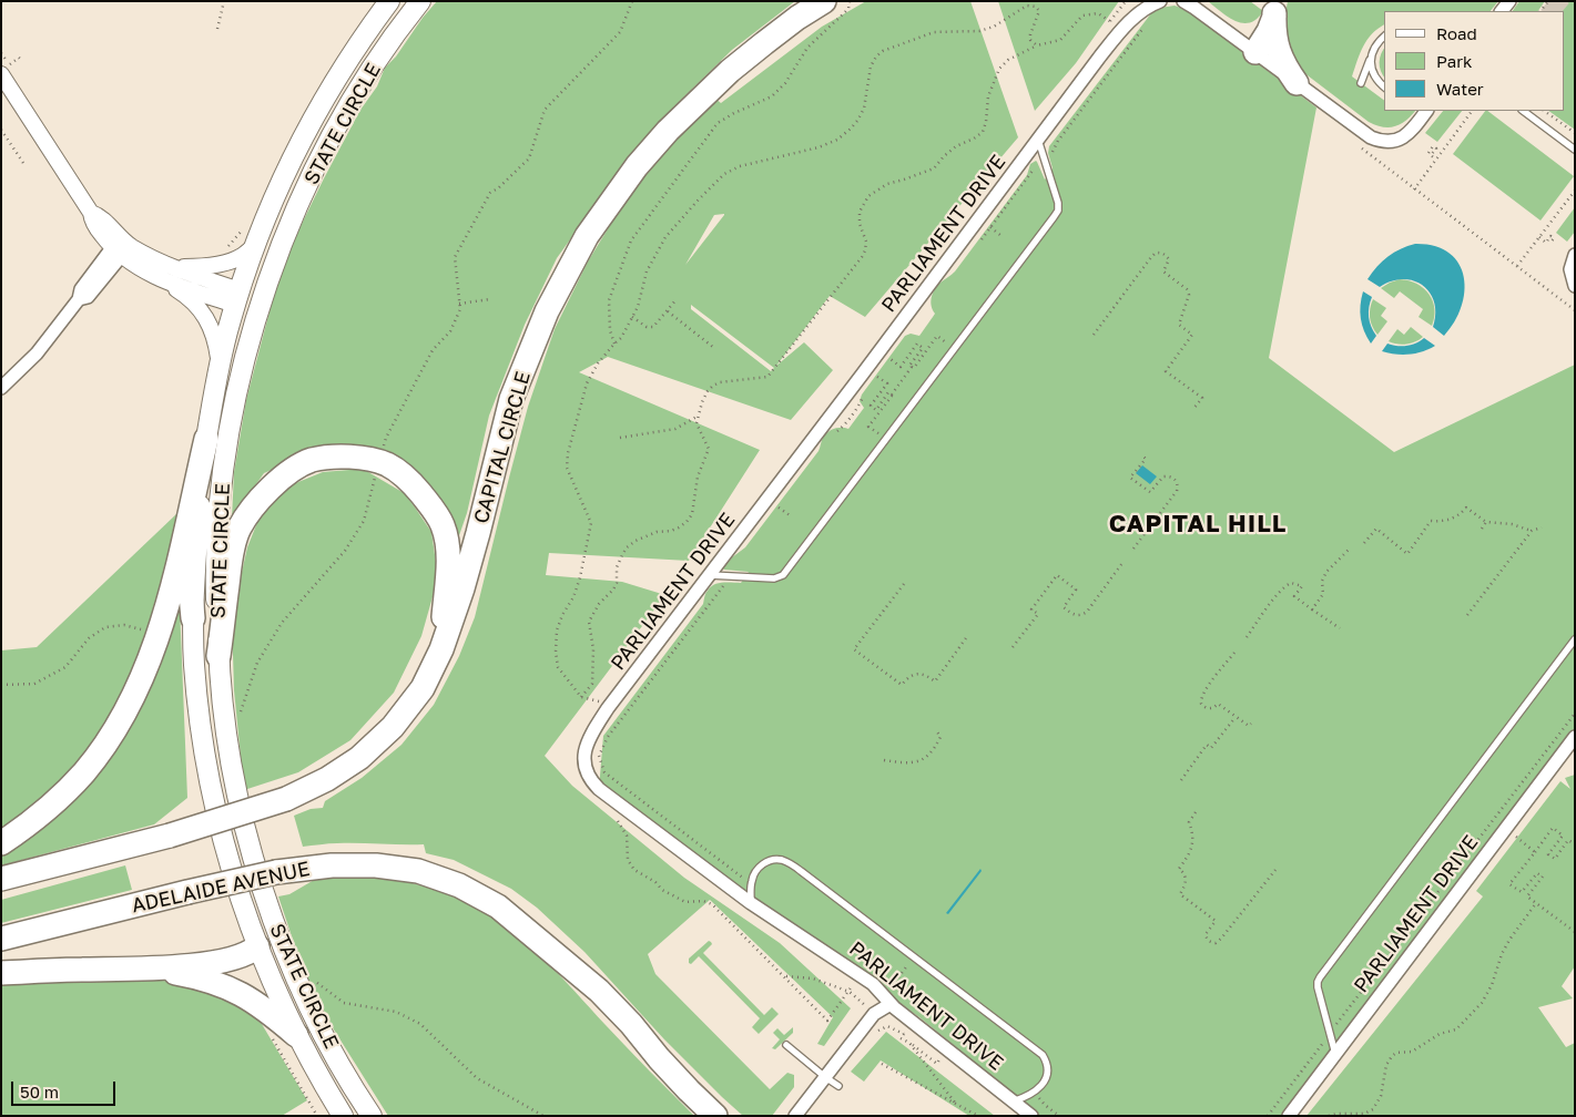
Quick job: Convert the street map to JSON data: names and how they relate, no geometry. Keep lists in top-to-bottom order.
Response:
{
  "streets": {
    "highway": ["CAPITAL CIRCLE", "ADELAIDE AVENUE"],
    "main road": ["STATE CIRCLE"],
    "street": ["PARLIAMENT DRIVE"]
  },
  "districts": ["CAPITAL HILL"],
  "legend": ["Road", "Park", "Water"],
  "scale_bar": "50 m"
}
